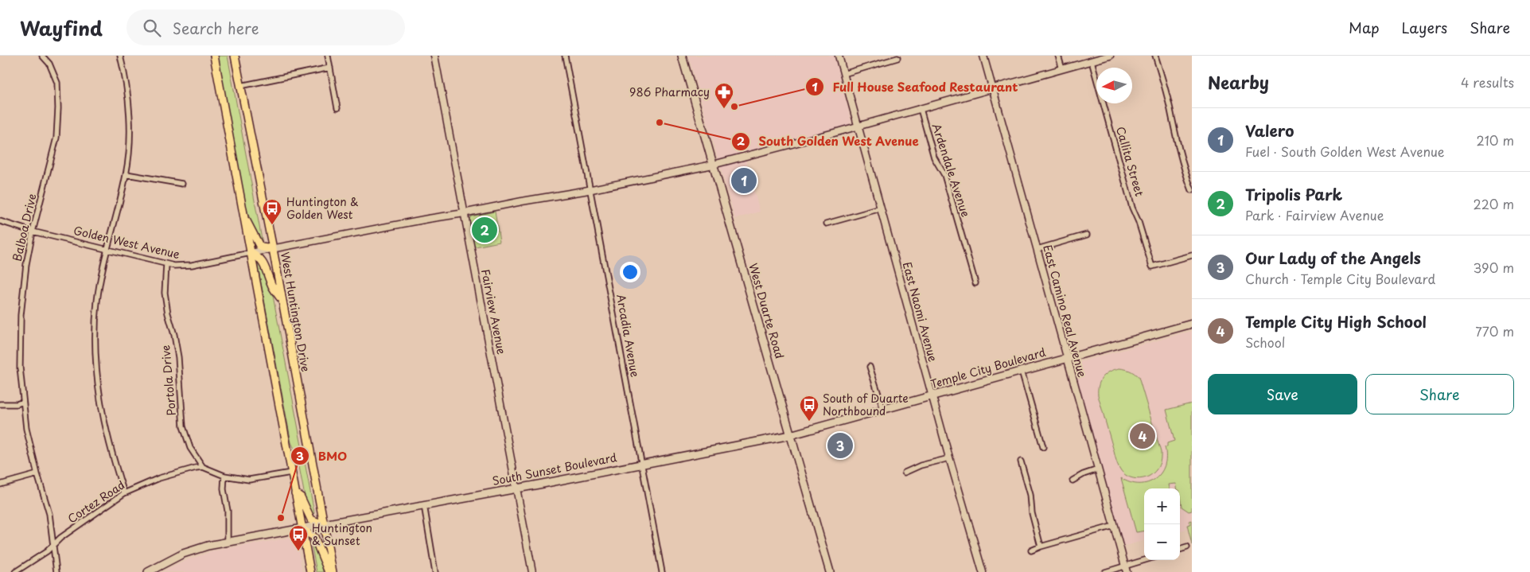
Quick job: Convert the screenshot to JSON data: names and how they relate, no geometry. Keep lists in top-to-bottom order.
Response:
{
  "streets": {
    "main road": [
      "West Duarte Road",
      "West Huntington Drive",
      "Temple City Boulevard",
      "South Sunset Boulevard"
    ],
    "street": [
      "Callita Street",
      "Ardendale Avenue",
      "Balboa Drive",
      "Golden West Avenue",
      "East Camino Real Avenue",
      "Fairview Avenue",
      "East Naomi Avenue",
      "Arcadia Avenue",
      "Portola Drive",
      "Cortez Road"
    ]
  },
  "crossings": [
    ["Callita Street", "Golden West Avenue"],
    ["Ardendale Avenue", "Golden West Avenue"],
    ["Balboa Drive", "Golden West Avenue"],
    ["Balboa Drive", "Cortez Road"],
    ["Golden West Avenue", "West Duarte Road"],
    ["Golden West Avenue", "East Camino Real Avenue"],
    ["Golden West Avenue", "West Huntington Drive"],
    ["Golden West Avenue", "Fairview Avenue"],
    ["Golden West Avenue", "East Naomi Avenue"],
    ["Golden West Avenue", "Arcadia Avenue"],
    ["Golden West Avenue", "Portola Drive"],
    ["West Duarte Road", "Temple City Boulevard"],
    ["West Duarte Road", "South Sunset Boulevard"],
    ["East Camino Real Avenue", "Temple City Boulevard"],
    ["West Huntington Drive", "South Sunset Boulevard"],
    ["Fairview Avenue", "South Sunset Boulevard"],
    ["East Naomi Avenue", "Temple City Boulevard"],
    ["Arcadia Avenue", "South Sunset Boulevard"],
    ["Temple City Boulevard", "South Sunset Boulevard"],
    ["Portola Drive", "Cortez Road"]
  ],
  "places": {
    "other": ["Full House Seafood Restaurant", "South Golden West Avenue", "BMO"],
    "pharmacy": ["986 Pharmacy"],
    "bus stop": ["Huntington & Golden West", "South of Duarte Northbound", "Huntington & Sunset"]
  },
  "north": "left",
  "page": {
    "header": "Wayfind",
    "search": "Search here",
    "nav": ["Map", "Layers", "Share"],
    "heading": ["Nearby", "4 results"],
    "list": [
      {
        "mark": "1",
        "name": "Valero",
        "note": "Fuel · South Golden West Avenue",
        "value": "210 m"
      },
      {
        "mark": "2",
        "name": "Tripolis Park",
        "note": "Park · Fairview Avenue",
        "value": "220 m"
      },
      {
        "mark": "3",
        "name": "Our Lady of the Angels",
        "note": "Church · Temple City Boulevard",
        "value": "390 m"
      },
      {
        "mark": "4",
        "name": "Temple City High School",
        "note": "School",
        "value": "770 m"
      }
    ],
    "pins": [
      "1",
      "2",
      "4",
      "3"
    ],
    "buttons": ["Save", "Share"],
    "map_buttons": ["+", "−"]
  }
}
